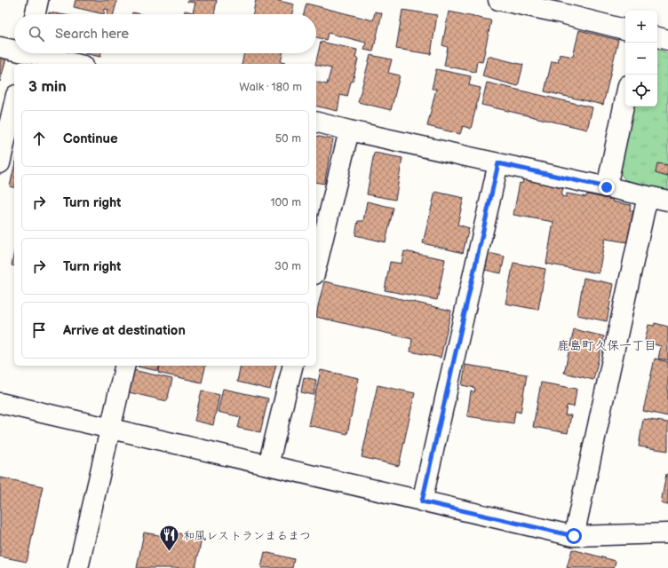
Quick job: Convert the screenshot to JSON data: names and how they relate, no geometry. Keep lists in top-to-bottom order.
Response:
{
  "districts": ["鹿島町久保一丁目"],
  "places": {
    "restaurant": ["和風レストランまるまつ"]
  },
  "page": {
    "map_buttons": ["+", "−"],
    "search": "Search here",
    "heading": ["3 min", "Walk · 180 m"],
    "list": [
      ["Continue", "50 m"],
      ["Turn right", "100 m"],
      ["Turn right", "30 m"],
      "Arrive at destination"
    ]
  }
}
